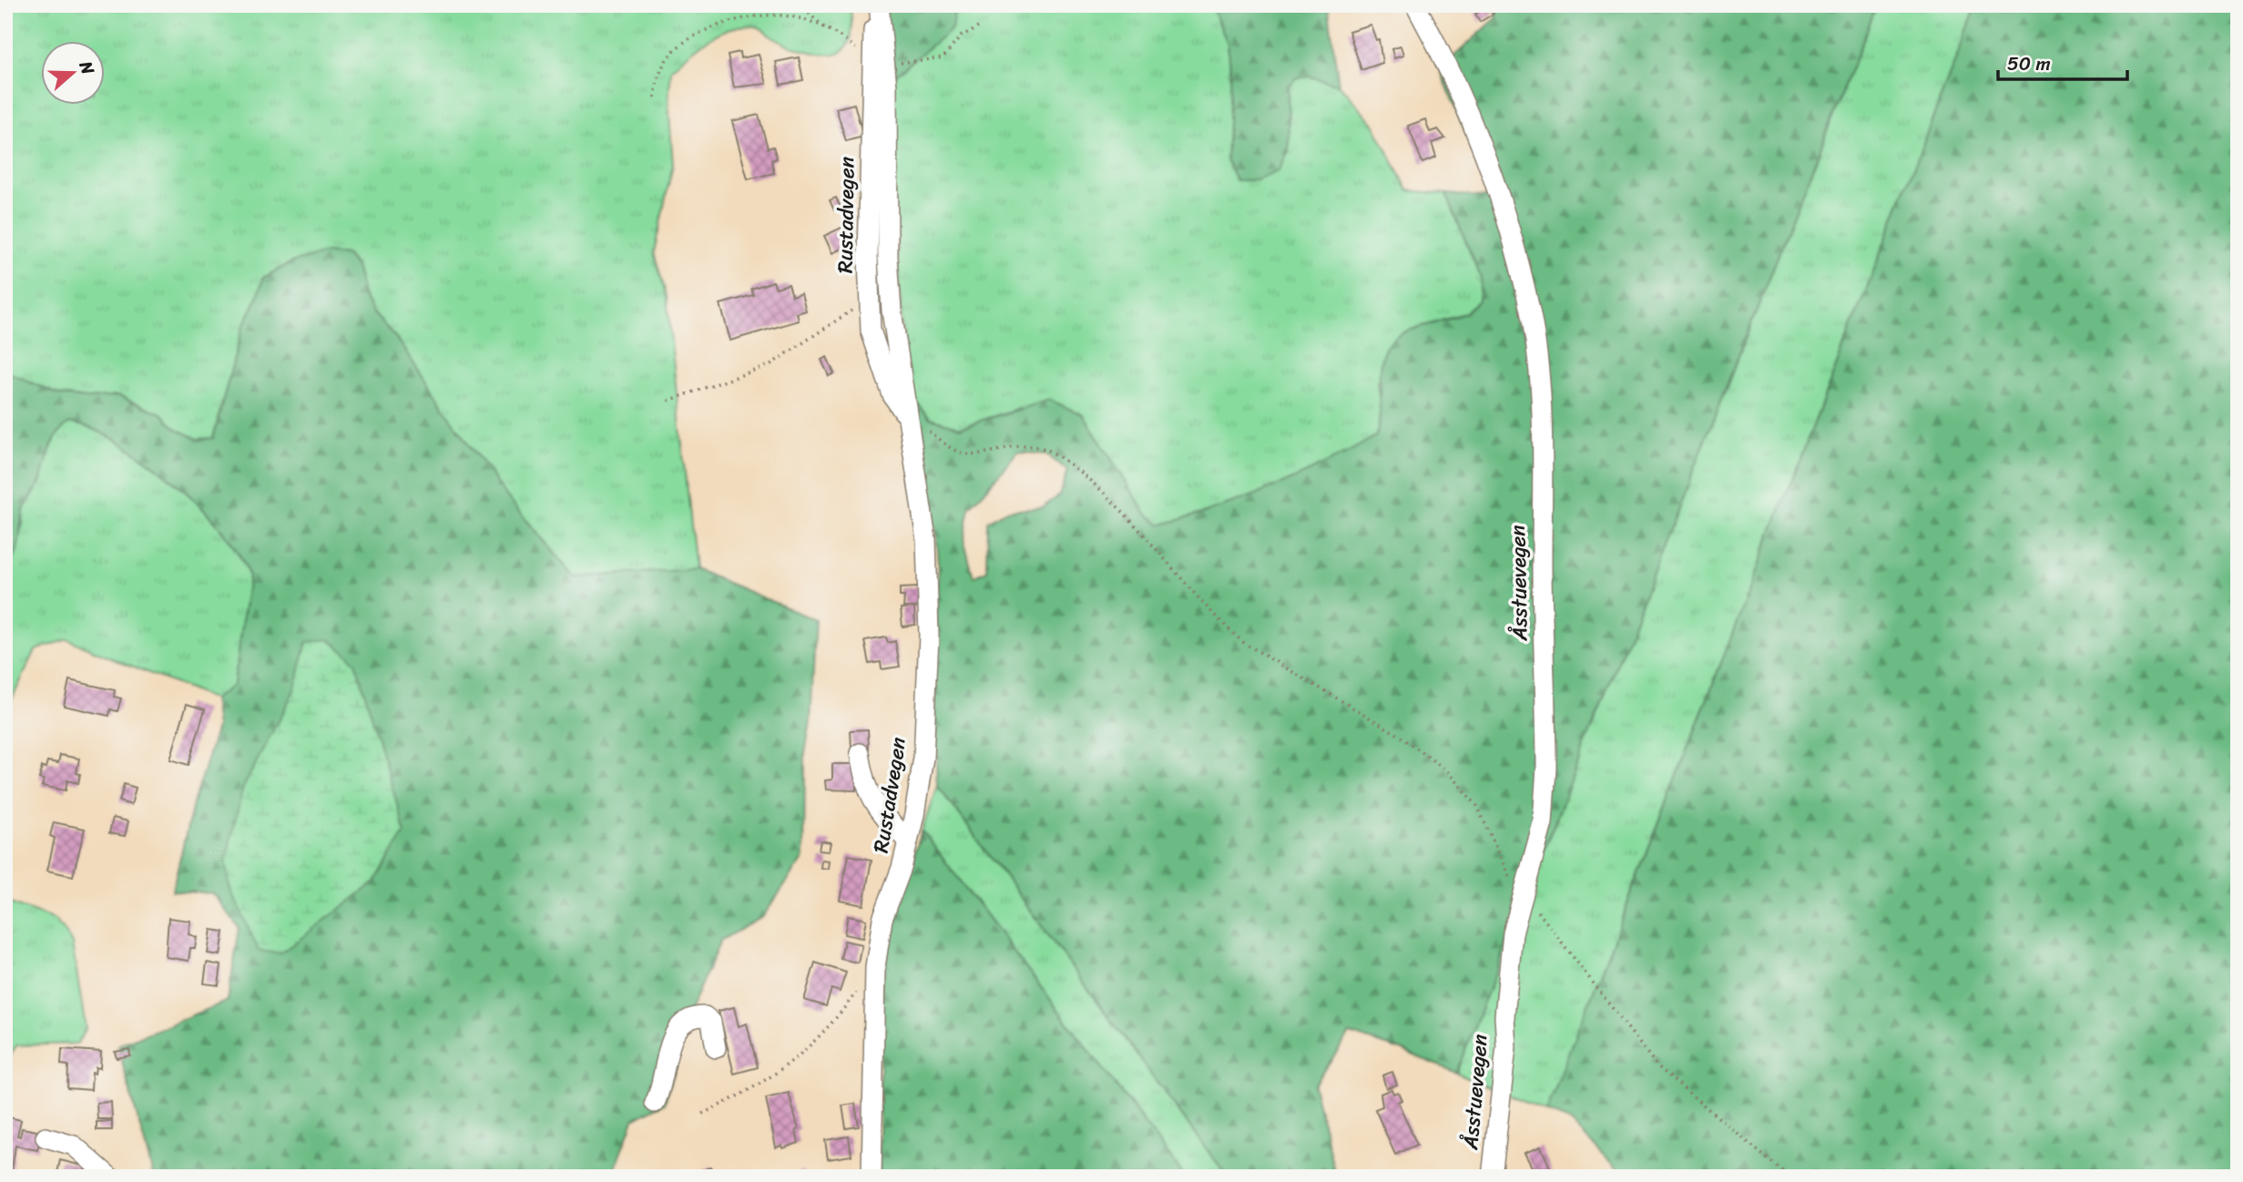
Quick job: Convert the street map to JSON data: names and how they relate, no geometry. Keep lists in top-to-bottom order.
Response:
{
  "streets": {
    "street": ["Rustadvegen", "Åsstuevegen"]
  },
  "scale_bar": "50 m",
  "north": "right"
}
